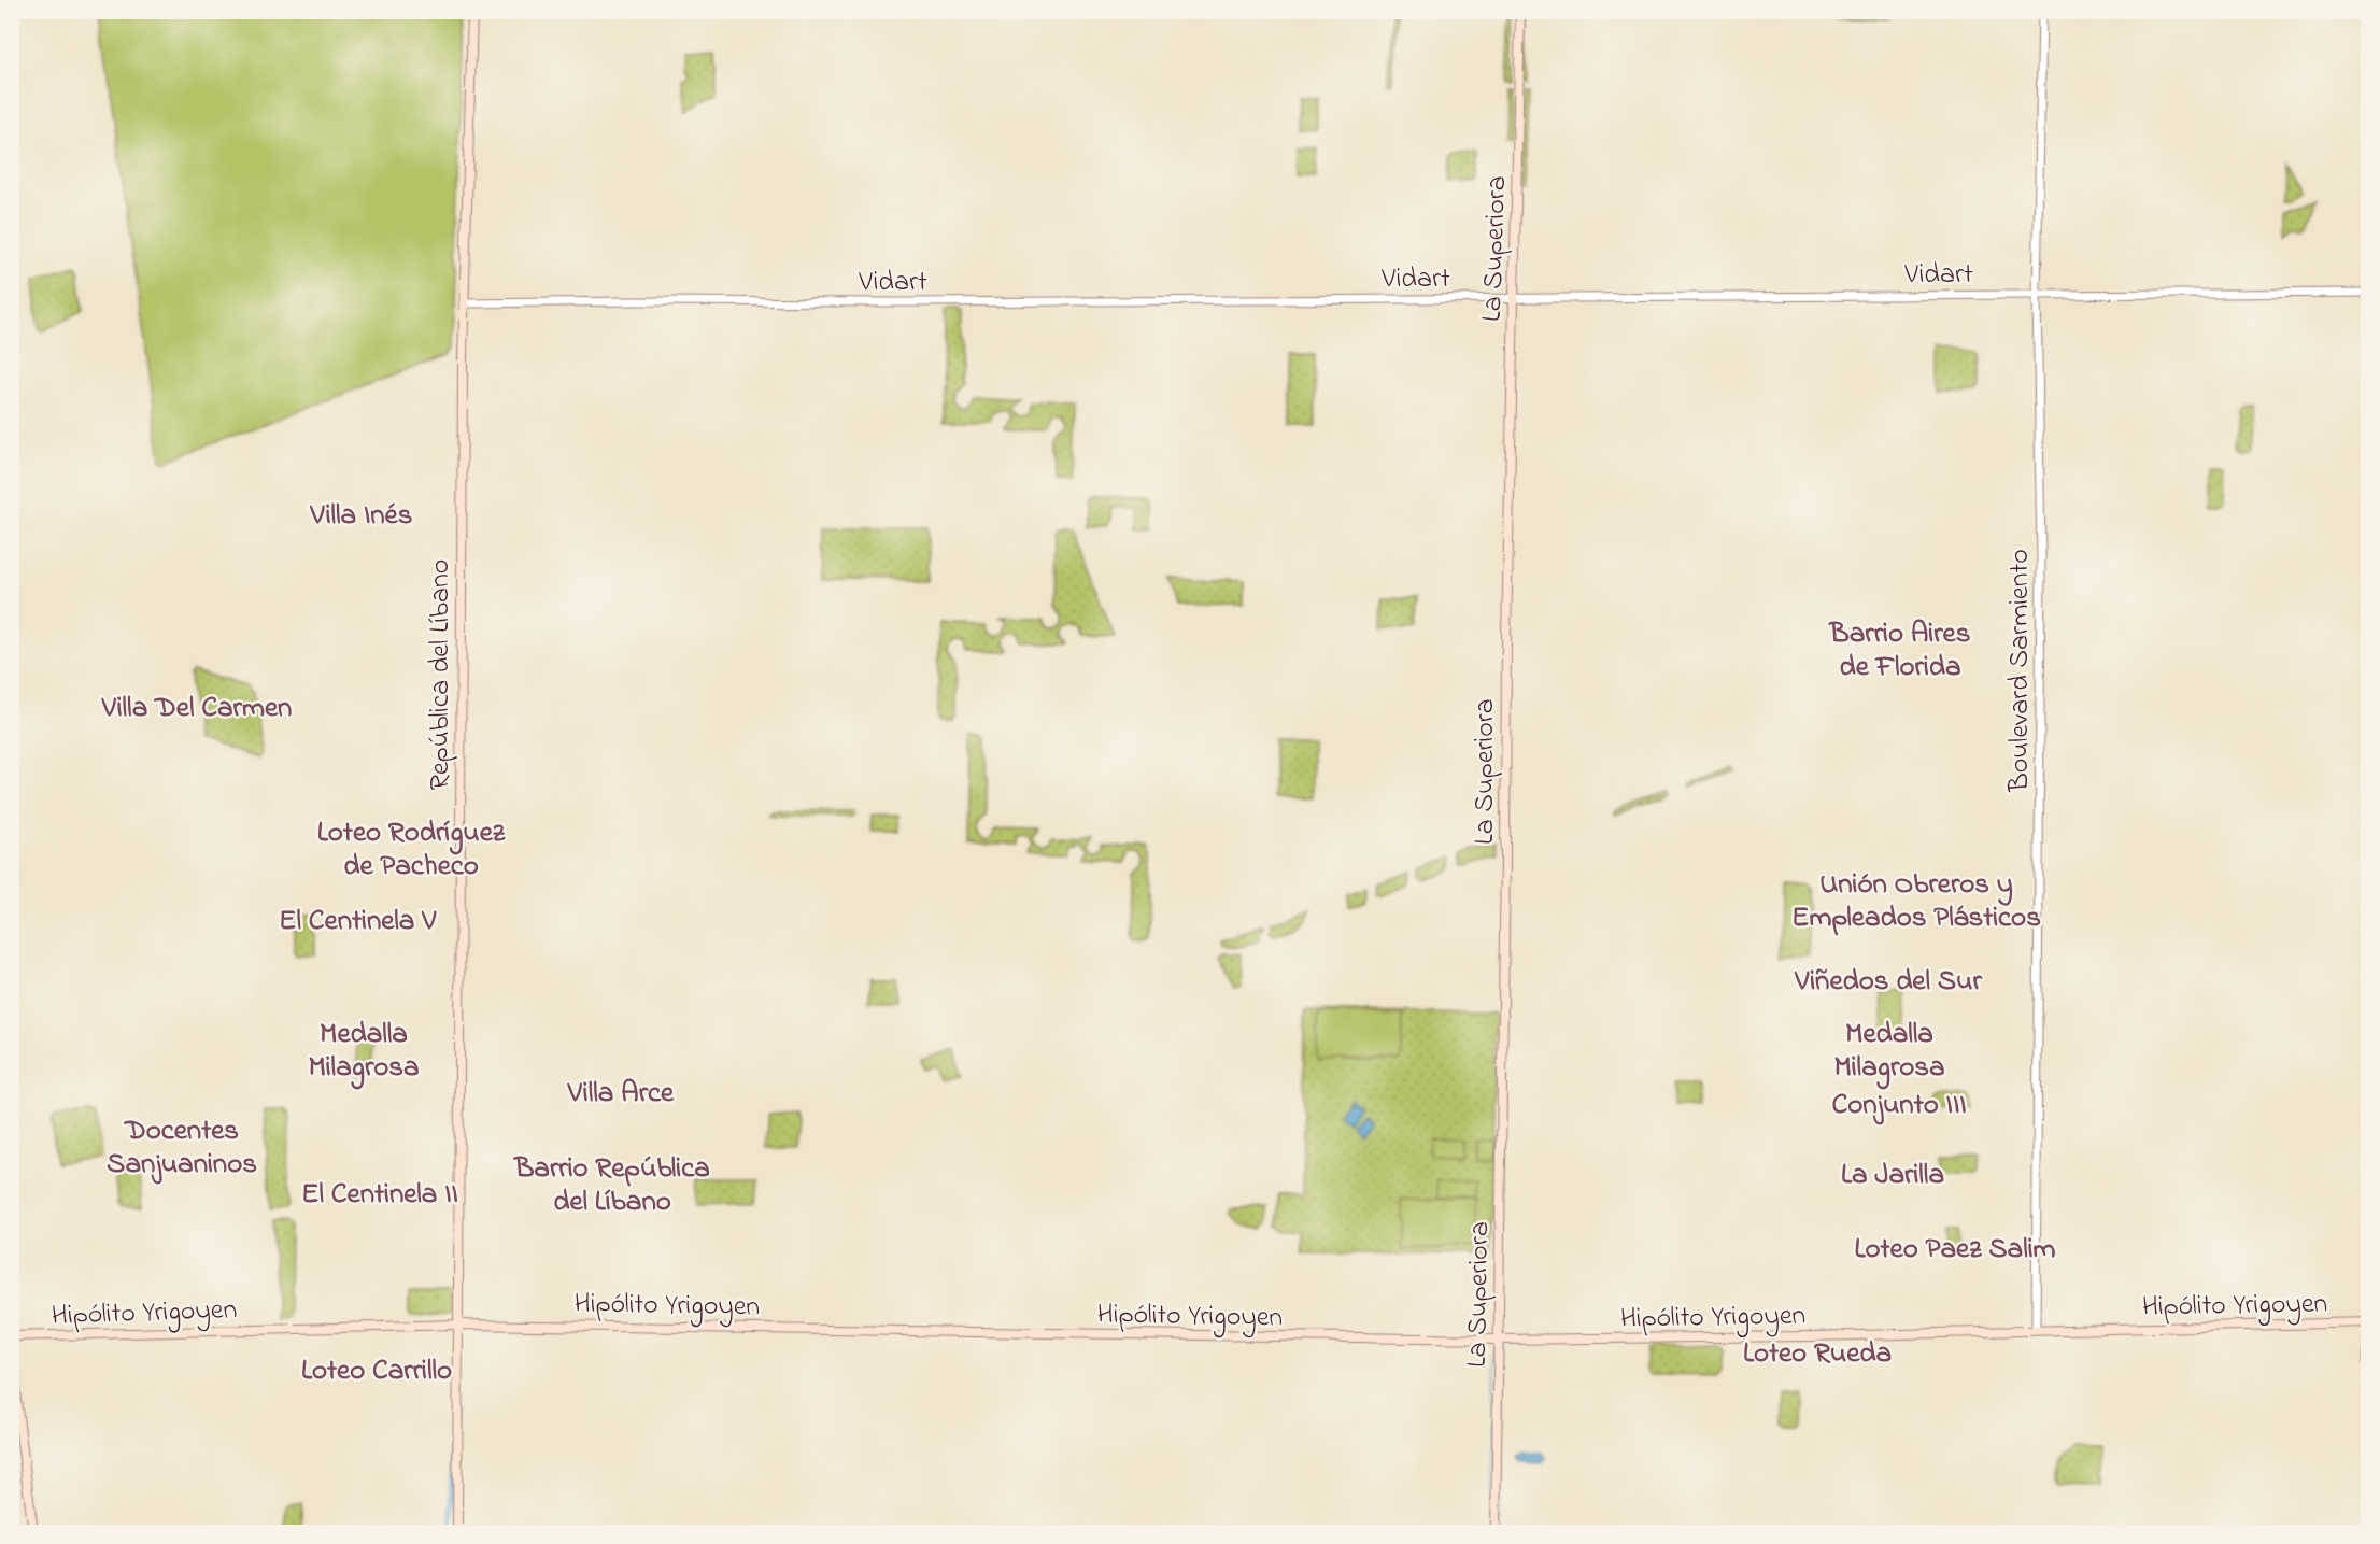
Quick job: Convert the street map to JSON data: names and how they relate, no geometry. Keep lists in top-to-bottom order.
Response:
{
  "streets": {
    "main road": ["La Superiora", "República del Líbano", "Hipólito Yrigoyen"],
    "street": ["Vidart", "Boulevard Sarmiento"]
  },
  "crossings": [
    ["La Superiora", "Vidart"],
    ["La Superiora", "Hipólito Yrigoyen"],
    ["Vidart", "Boulevard Sarmiento"],
    ["Vidart", "República del Líbano"],
    ["Boulevard Sarmiento", "Hipólito Yrigoyen"],
    ["República del Líbano", "Hipólito Yrigoyen"]
  ],
  "districts": [
    "Villa Inés",
    "Barrio Aires de Florida",
    "Villa Del Carmen",
    "Loteo Rodríguez de Pacheco",
    "Unión Obreros y Empleados Plásticos",
    "El Centinela V",
    "Viñedos del Sur",
    "Medalla Milagrosa",
    "Medalla Milagrosa",
    "Villa Arce",
    "Conjunto III",
    "Docentes Sanjuaninos",
    "Barrio República del Líbano",
    "La Jarilla",
    "El Centinela II",
    "Loteo Paez Salim",
    "Loteo Rueda",
    "Loteo Carrillo"
  ]
}
